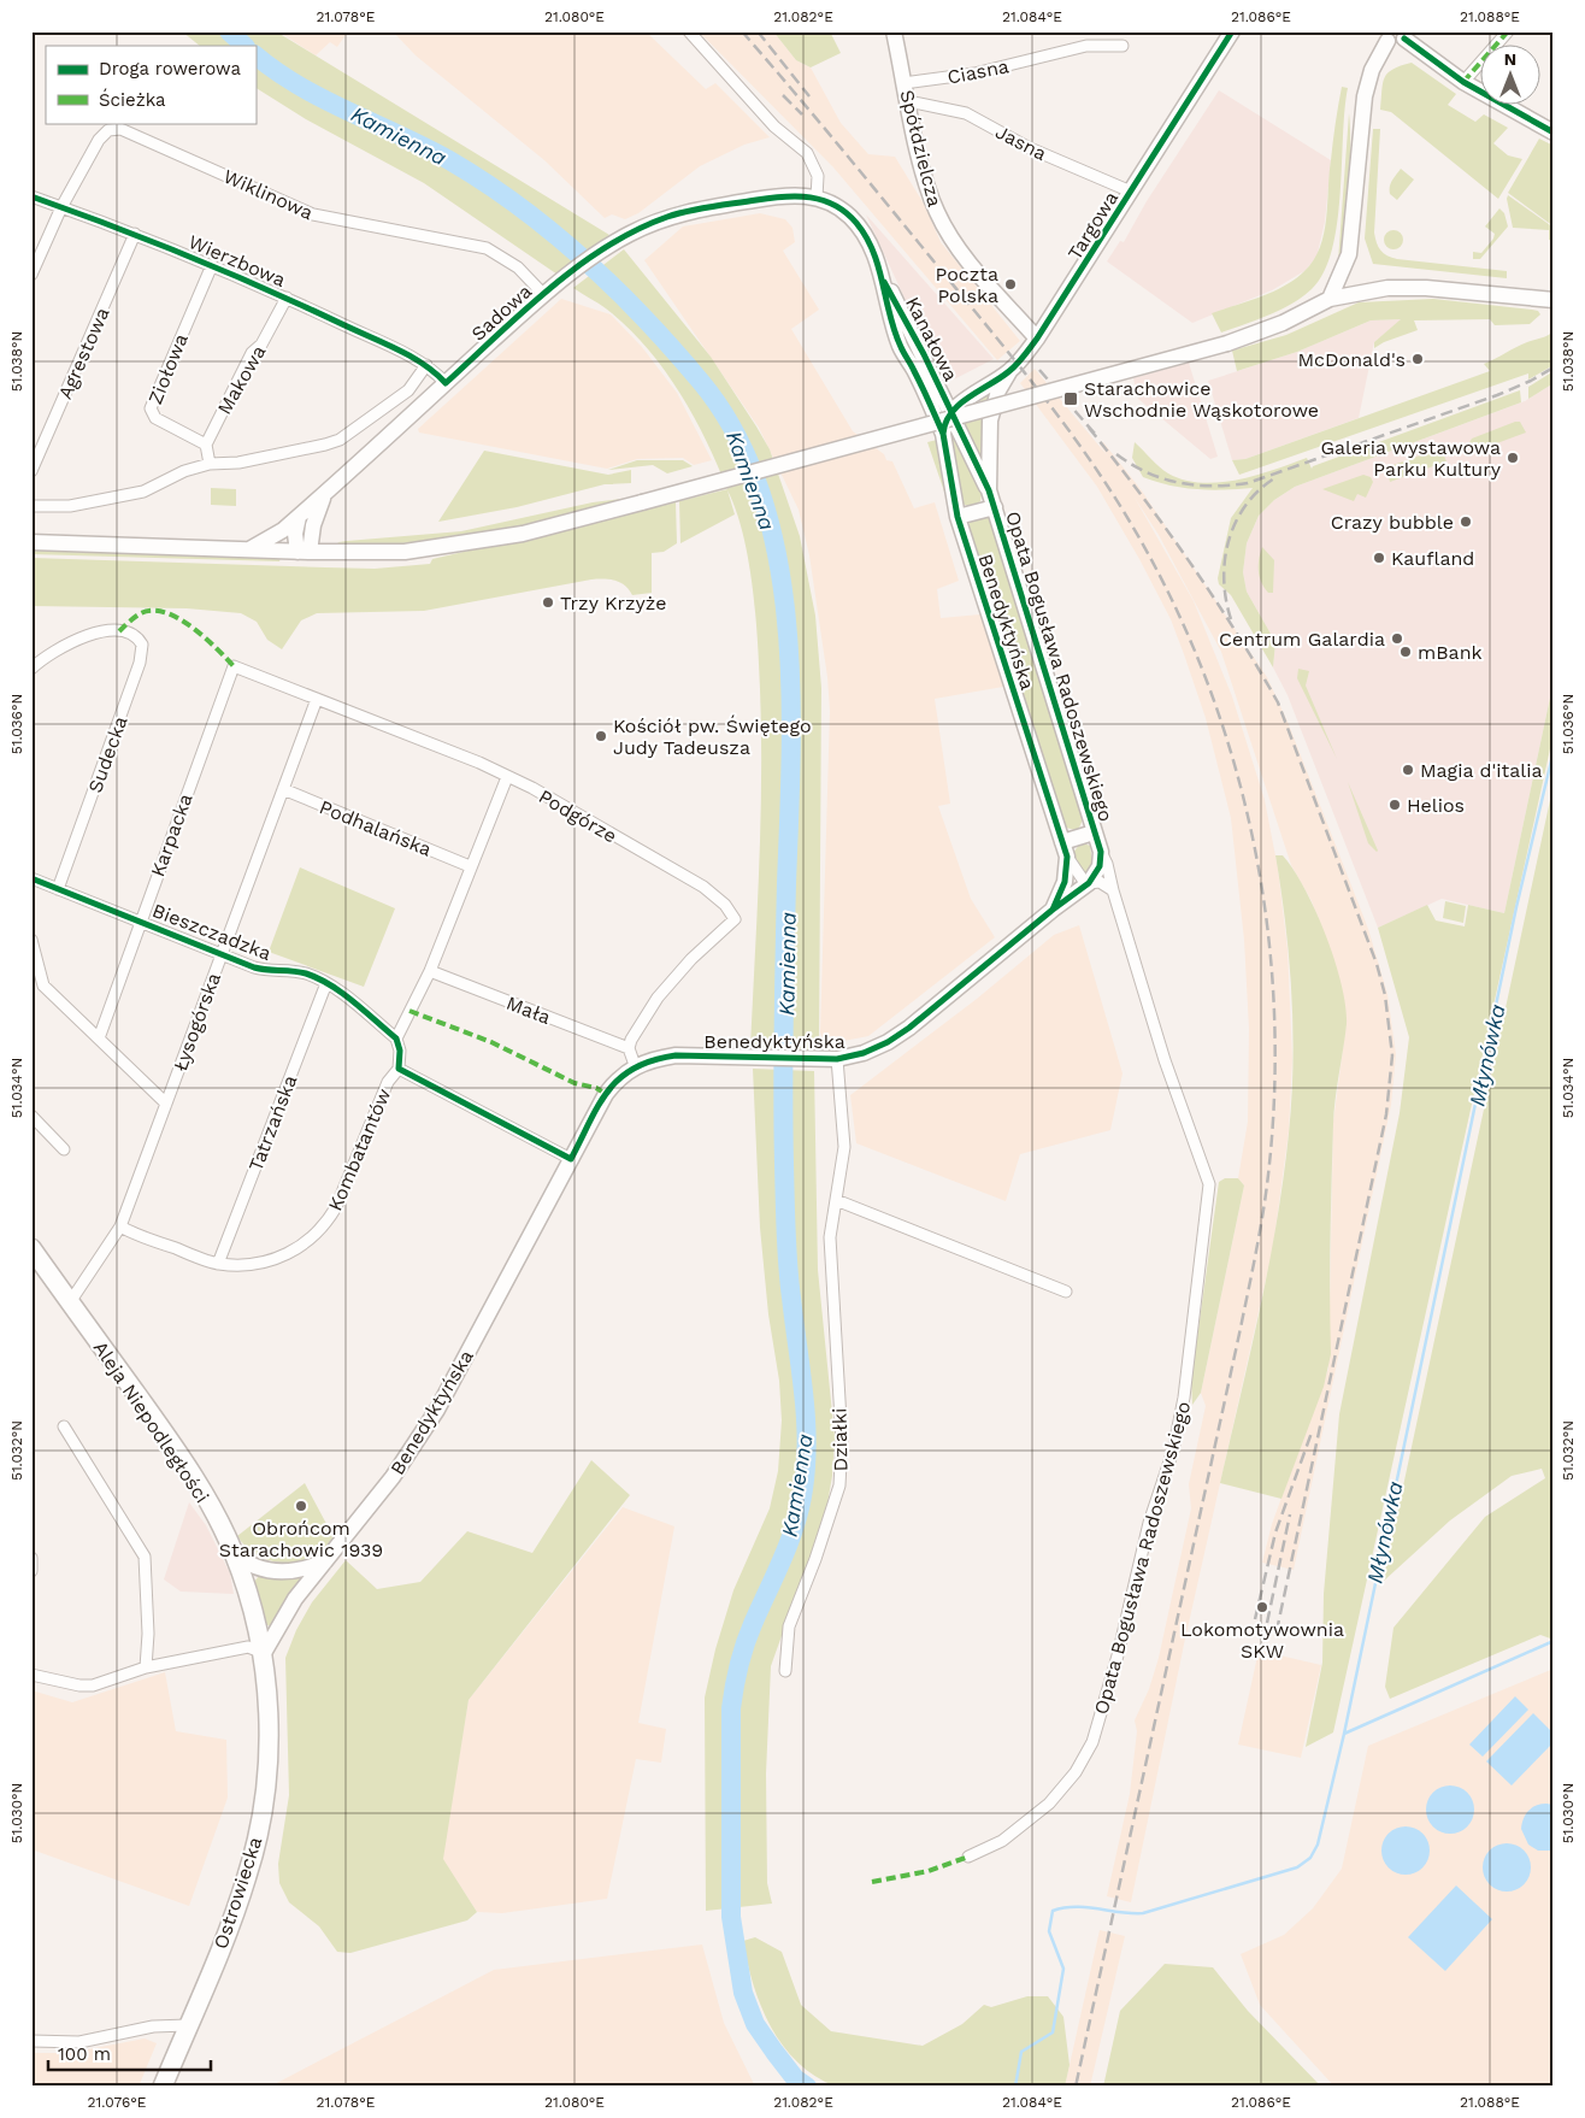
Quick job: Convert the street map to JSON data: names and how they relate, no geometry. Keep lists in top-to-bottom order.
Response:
{
  "streets": {
    "main road": ["Aleja Niepodległości", "Ostrowiecka"],
    "street": [
      "Ciasna",
      "Jasna",
      "Spółdzielcza",
      "Wiklinowa",
      "Targowa",
      "Wierzbowa",
      "Sadowa",
      "Kanałowa",
      "Agrestowa",
      "Ziołowa",
      "Makowa",
      "Benedyktyńska",
      "Opata Bogusława Radoszewskiego",
      "Sudecka",
      "Podgórze",
      "Podhalańska",
      "Karpacka",
      "Bieszczadzka",
      "Mała",
      "Łysogórska",
      "Tatrzańska",
      "Kombatantów",
      "Działki"
    ]
  },
  "crossings": [
    ["Ciasna", "Spółdzielcza"],
    ["Jasna", "Spółdzielcza"],
    ["Jasna", "Targowa"],
    ["Spółdzielcza", "Targowa"],
    ["Wiklinowa", "Wierzbowa"],
    ["Wiklinowa", "Sadowa"],
    ["Targowa", "Kanałowa"],
    ["Targowa", "Benedyktyńska"],
    ["Targowa", "Opata Bogusława Radoszewskiego"],
    ["Wierzbowa", "Agrestowa"],
    ["Wierzbowa", "Ziołowa"],
    ["Wierzbowa", "Makowa"],
    ["Sadowa", "Kanałowa"],
    ["Kanałowa", "Benedyktyńska"],
    ["Kanałowa", "Opata Bogusława Radoszewskiego"],
    ["Ziołowa", "Makowa"],
    ["Benedyktyńska", "Aleja Niepodległości"],
    ["Benedyktyńska", "Działki"],
    ["Benedyktyńska", "Ostrowiecka"],
    ["Sudecka", "Bieszczadzka"],
    ["Podgórze", "Karpacka"],
    ["Podgórze", "Mała"],
    ["Podgórze", "Łysogórska"],
    ["Podhalańska", "Łysogórska"],
    ["Karpacka", "Bieszczadzka"],
    ["Bieszczadzka", "Łysogórska"],
    ["Bieszczadzka", "Tatrzańska"],
    ["Łysogórska", "Kombatantów"],
    ["Łysogórska", "Aleja Niepodległości"],
    ["Tatrzańska", "Kombatantów"],
    ["Aleja Niepodległości", "Ostrowiecka"]
  ],
  "water": ["Kamienna", "Młynówka"],
  "places": {
    "other": [
      "Poczta Polska",
      "McDonald's",
      "Galeria wystawowa Parku Kultury",
      "Crazy bubble",
      "Kaufland",
      "Trzy Krzyże",
      "Centrum Galardia",
      "mBank",
      "Kościół pw. Świętego Judy Tadeusza",
      "Magia d'italia",
      "Helios",
      "Obrońcom Starachowic 1939",
      "Lokomotywownia SKW"
    ],
    "transit": ["Starachowice Wschodnie Wąskotorowe"]
  },
  "legend": ["Droga rowerowa", "Ścieżka"],
  "scale_bar": "100 m",
  "north": "top",
  "coordinates": [
    "21.078°E",
    "21.080°E",
    "21.082°E",
    "21.084°E",
    "21.086°E",
    "21.088°E",
    "51.038°N",
    "51.036°N",
    "51.034°N",
    "51.032°N",
    "51.030°N",
    "21.076°E"
  ]
}
